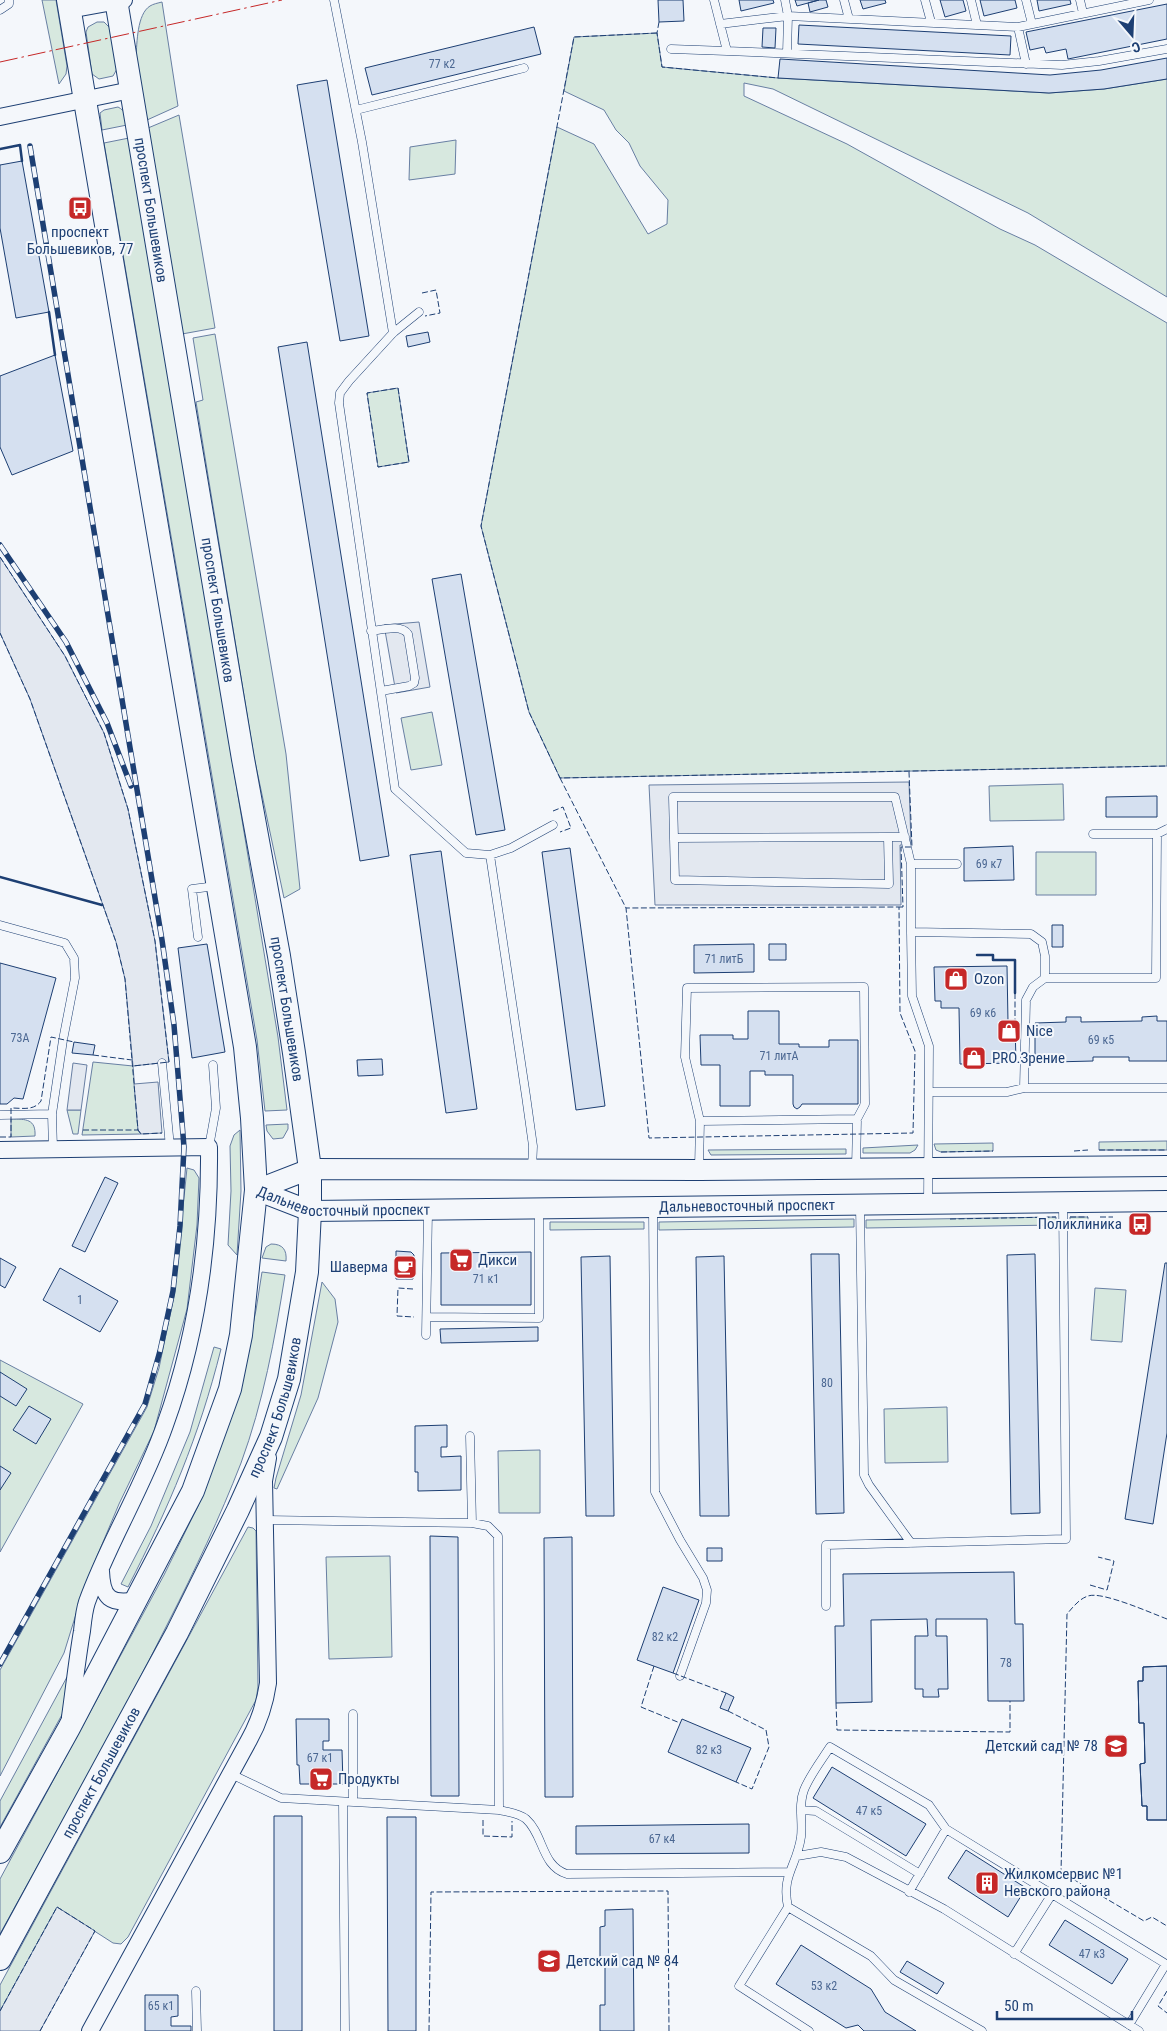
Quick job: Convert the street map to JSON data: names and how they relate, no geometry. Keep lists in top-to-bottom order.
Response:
{
  "streets": {
    "main road": ["проспект Большевиков"],
    "street": ["Дальневосточный проспект"]
  },
  "crossings": [
    ["проспект Большевиков", "Дальневосточный проспект"]
  ],
  "places": {
    "bus stop": ["проспект Большевиков, 77", "Поликлиника"],
    "shop": ["Ozon", "Nice", "PRO.Зрение"],
    "supermarket": ["Дикси", "Продукты"],
    "cafe": ["Шаверма"],
    "school or university": ["Детский сад № 78", "Детский сад № 84"],
    "building": ["Жилкомсервис №1 Невского района"]
  },
  "house_numbers": [
    "77 к2",
    "69 к7",
    "71 литБ",
    "69 к6",
    "73А",
    "69 к5",
    "71 литА",
    "71 к1",
    "1",
    "80",
    "82 к2",
    "78",
    "82 к3",
    "67 к1",
    "47 к5",
    "67 к4",
    "47 к3",
    "53 к2",
    "65 к1"
  ],
  "scale_bar": "50 m",
  "north": "bottom"
}
